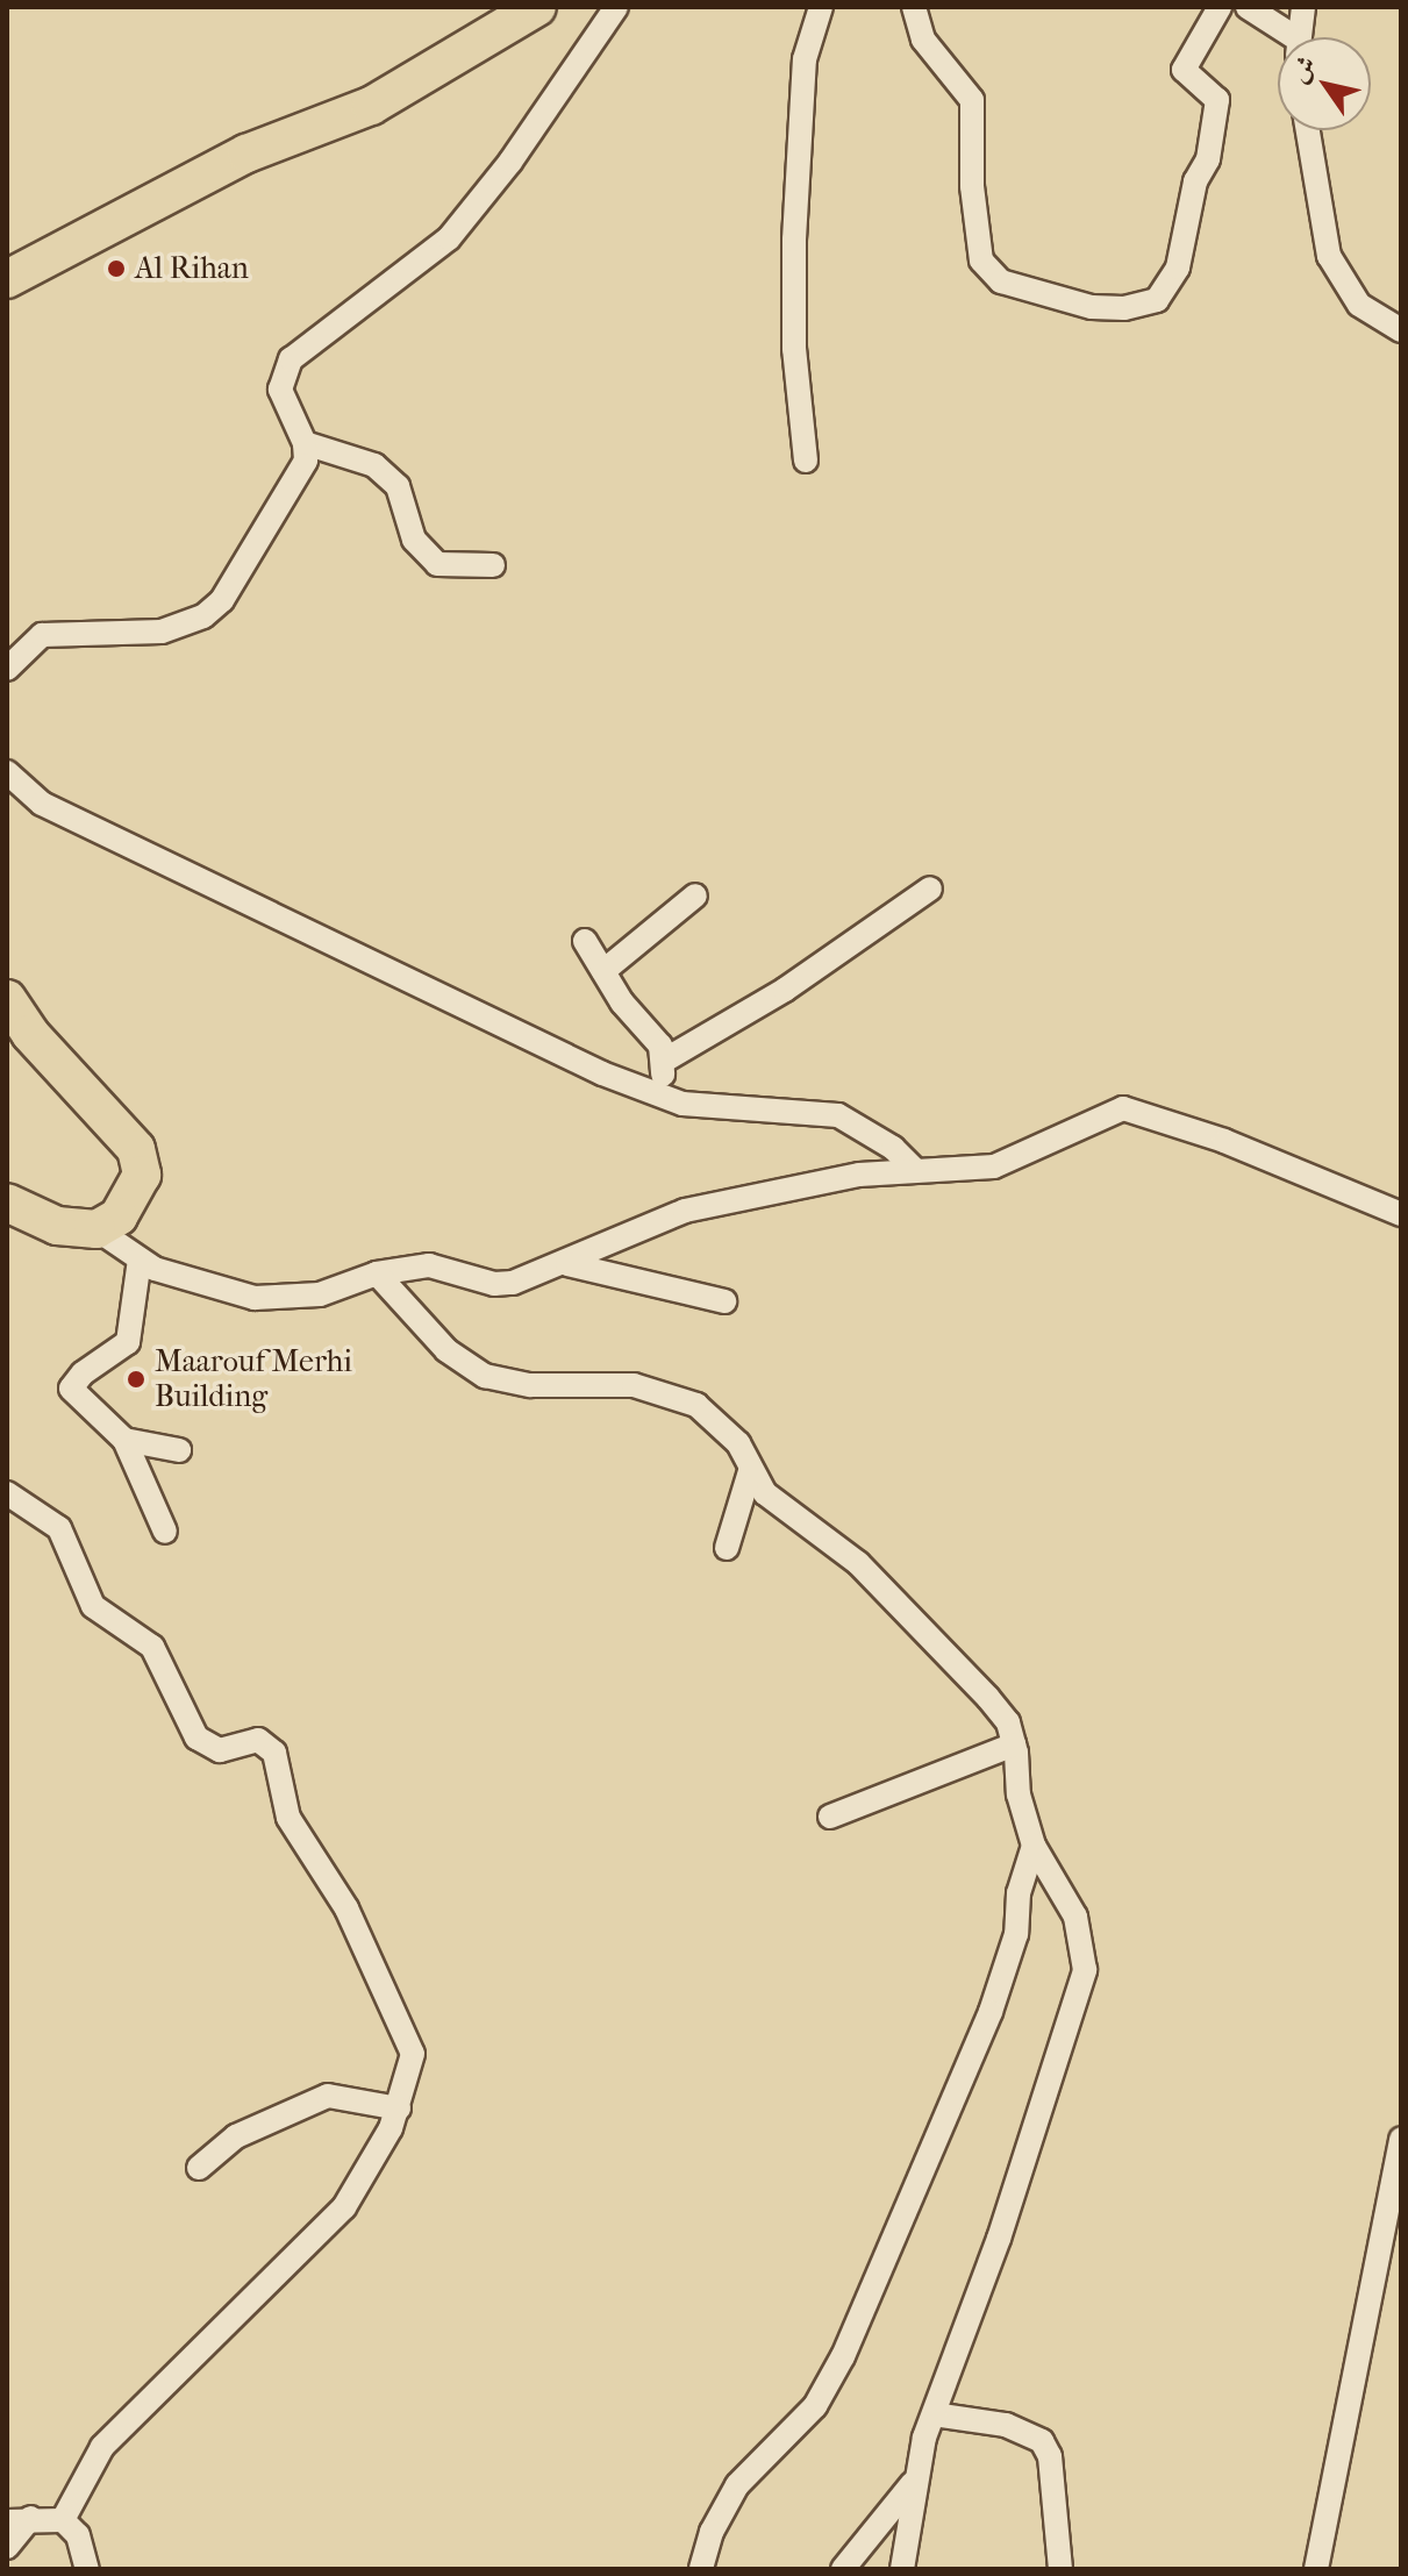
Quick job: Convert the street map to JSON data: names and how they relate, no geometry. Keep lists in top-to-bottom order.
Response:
{
  "places": ["Al Rihan", "Maarouf Merhi Building"],
  "north": "top left"
}
